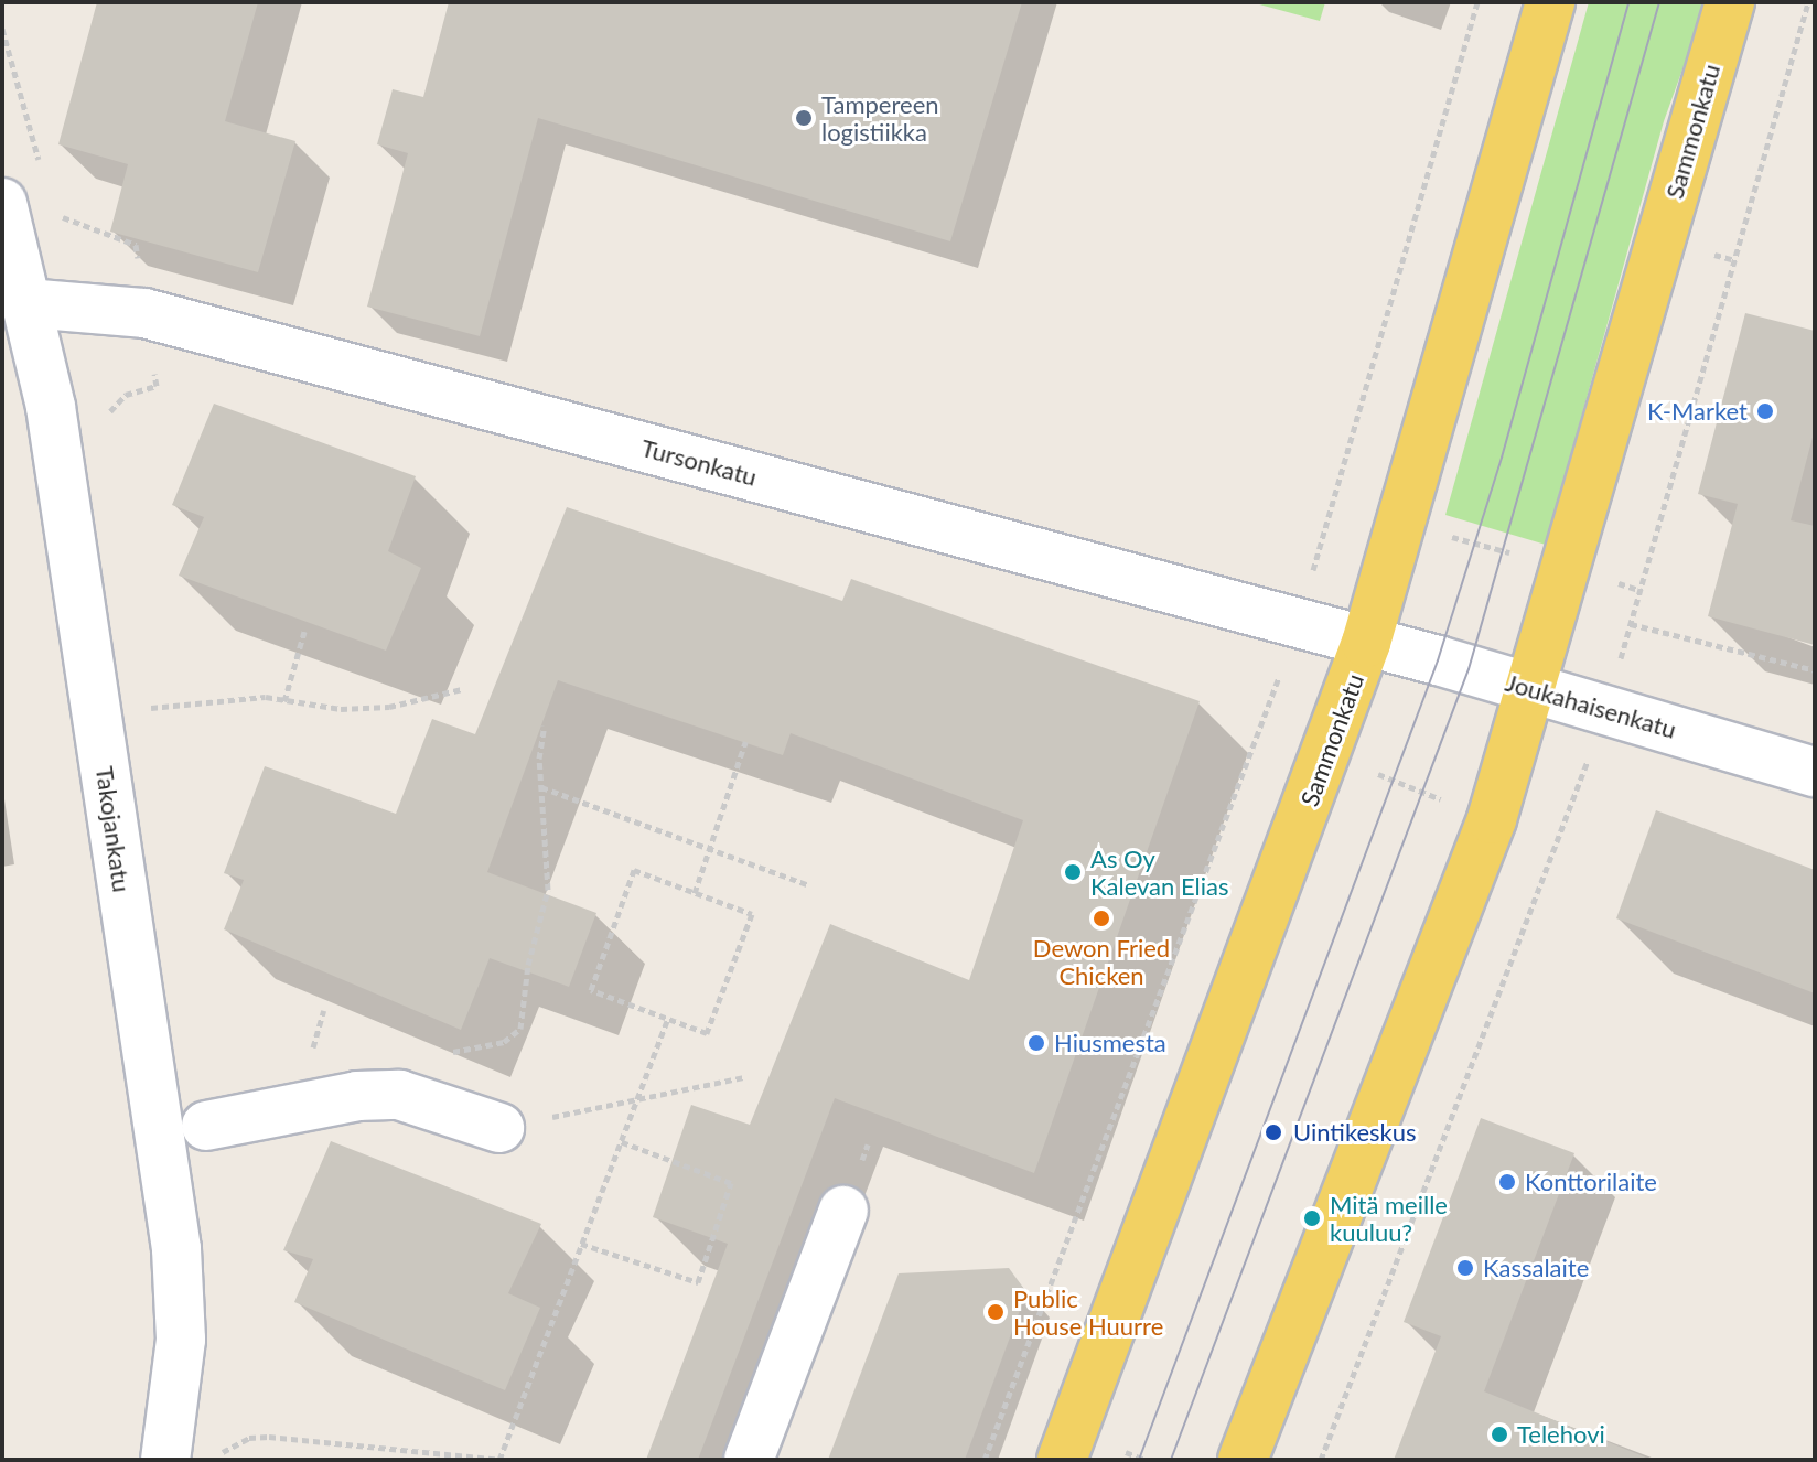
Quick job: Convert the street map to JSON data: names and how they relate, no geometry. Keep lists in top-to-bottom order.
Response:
{
  "streets": {
    "main road": ["Sammonkatu"],
    "street": ["Tursonkatu", "Joukahaisenkatu", "Takojankatu"]
  },
  "crossings": [
    ["Sammonkatu", "Tursonkatu"],
    ["Sammonkatu", "Joukahaisenkatu"],
    ["Tursonkatu", "Joukahaisenkatu"],
    ["Tursonkatu", "Takojankatu"]
  ],
  "places": [
    "Tampereen logistiikka",
    "K-Market",
    "As Oy Kalevan Elias",
    "Dewon Fried Chicken",
    "Hiusmesta",
    "Uintikeskus",
    "Konttorilaite",
    "Mitä meille kuuluu?",
    "Kassalaite",
    "Public House Huurre",
    "Telehovi"
  ]
}
